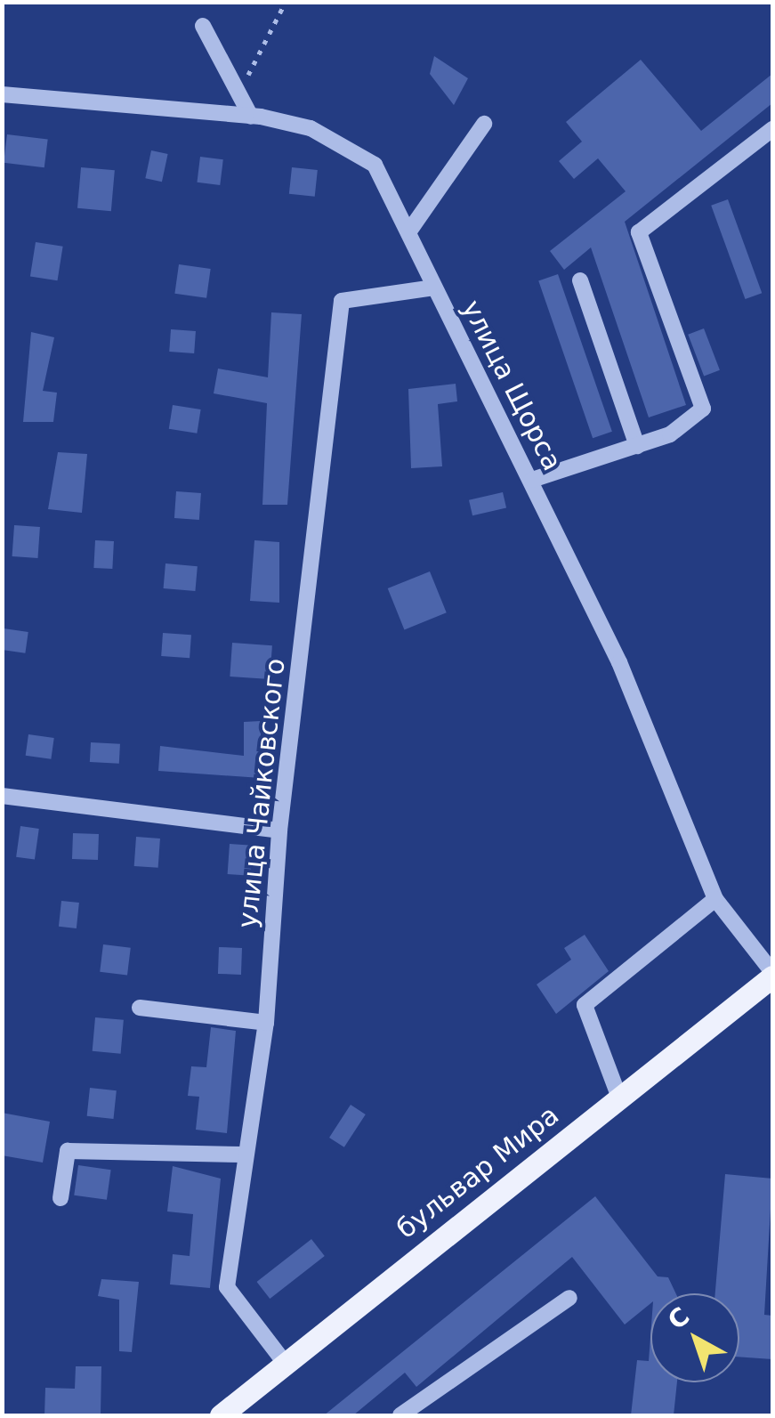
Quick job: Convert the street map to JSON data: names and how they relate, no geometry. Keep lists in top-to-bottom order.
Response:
{
  "streets": {
    "main road": ["бульвар Мира"],
    "street": ["улица Щорса", "улица Чайковского"]
  },
  "crossings": [
    ["улица Щорса", "улица Чайковского"],
    ["улица Щорса", "бульвар Мира"],
    ["улица Чайковского", "бульвар Мира"]
  ],
  "north": "top left"
}
